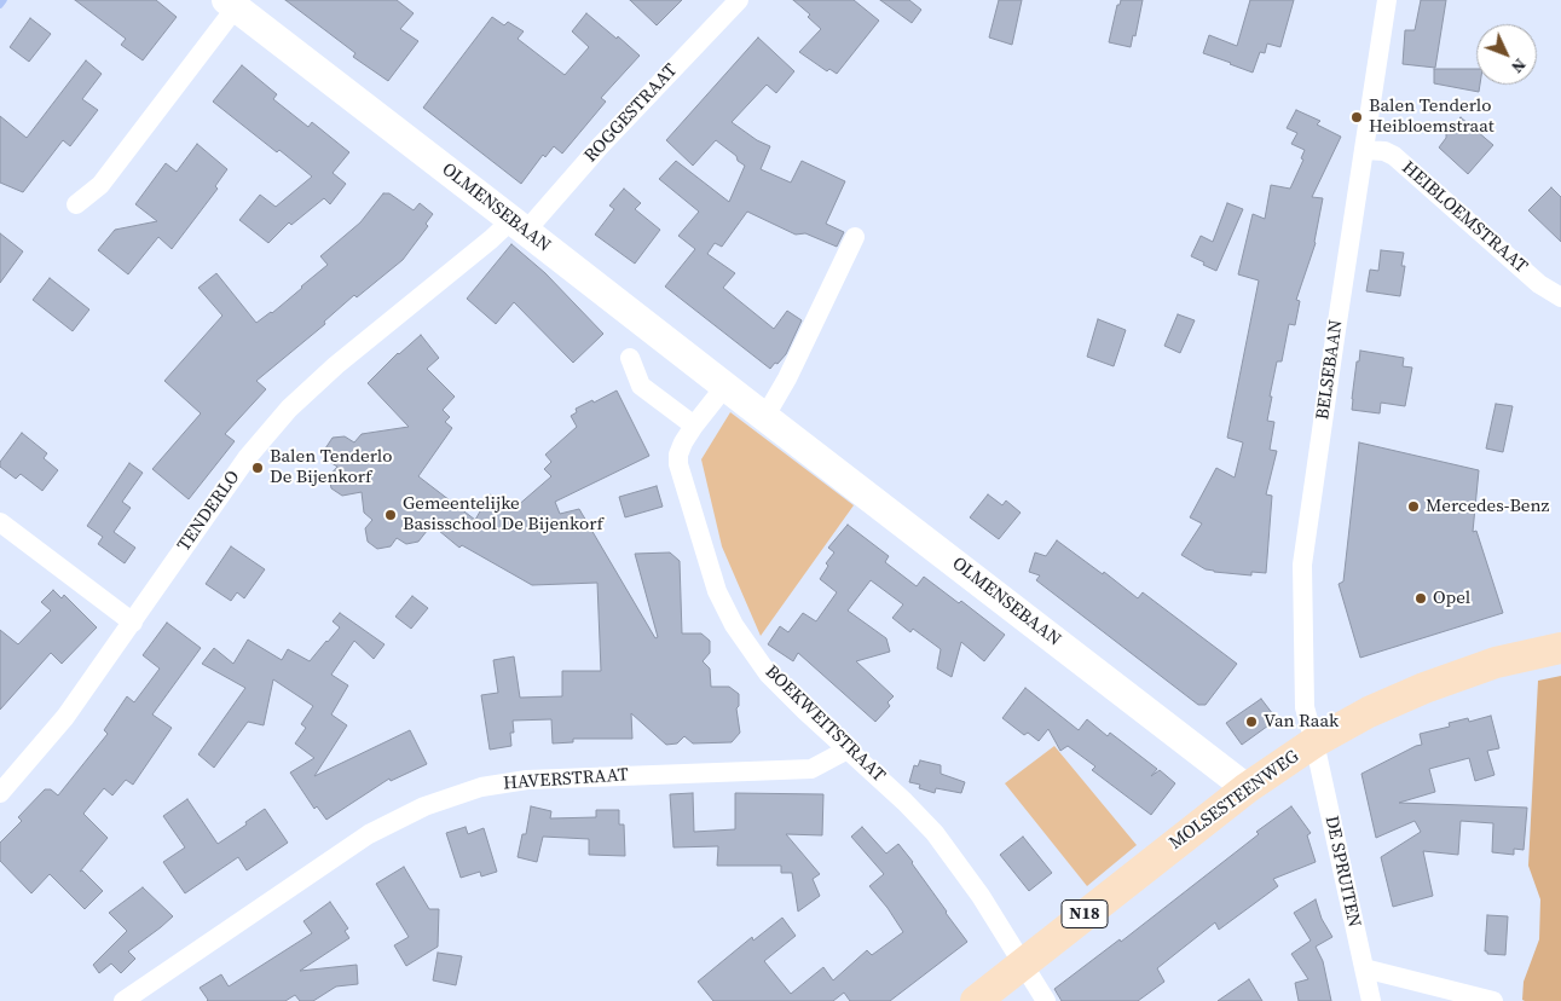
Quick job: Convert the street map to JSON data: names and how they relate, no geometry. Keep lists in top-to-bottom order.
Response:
{
  "streets": {
    "main road": ["MOLSESTEENWEG", "N18"],
    "street": [
      "ROGGESTRAAT",
      "OLMENSEBAAN",
      "HEIBLOEMSTRAAT",
      "BELSEBAAN",
      "TENDERLO",
      "BOEKWEITSTRAAT",
      "HAVERSTRAAT",
      "DE SPRUITEN"
    ]
  },
  "crossings": [
    ["ROGGESTRAAT", "OLMENSEBAAN"],
    ["ROGGESTRAAT", "TENDERLO"],
    ["OLMENSEBAAN", "TENDERLO"],
    ["OLMENSEBAAN", "BOEKWEITSTRAAT"],
    ["OLMENSEBAAN", "MOLSESTEENWEG"],
    ["HEIBLOEMSTRAAT", "BELSEBAAN"],
    ["BELSEBAAN", "MOLSESTEENWEG"],
    ["BELSEBAAN", "DE SPRUITEN"],
    ["BOEKWEITSTRAAT", "HAVERSTRAAT"],
    ["BOEKWEITSTRAAT", "MOLSESTEENWEG"],
    ["MOLSESTEENWEG", "DE SPRUITEN"]
  ],
  "places": [
    "Balen Tenderlo Heibloemstraat",
    "Balen Tenderlo De Bijenkorf",
    "Mercedes-Benz",
    "Gemeentelijke Basisschool De Bijenkorf",
    "Opel",
    "Van Raak"
  ],
  "north": "bottom right"
}
